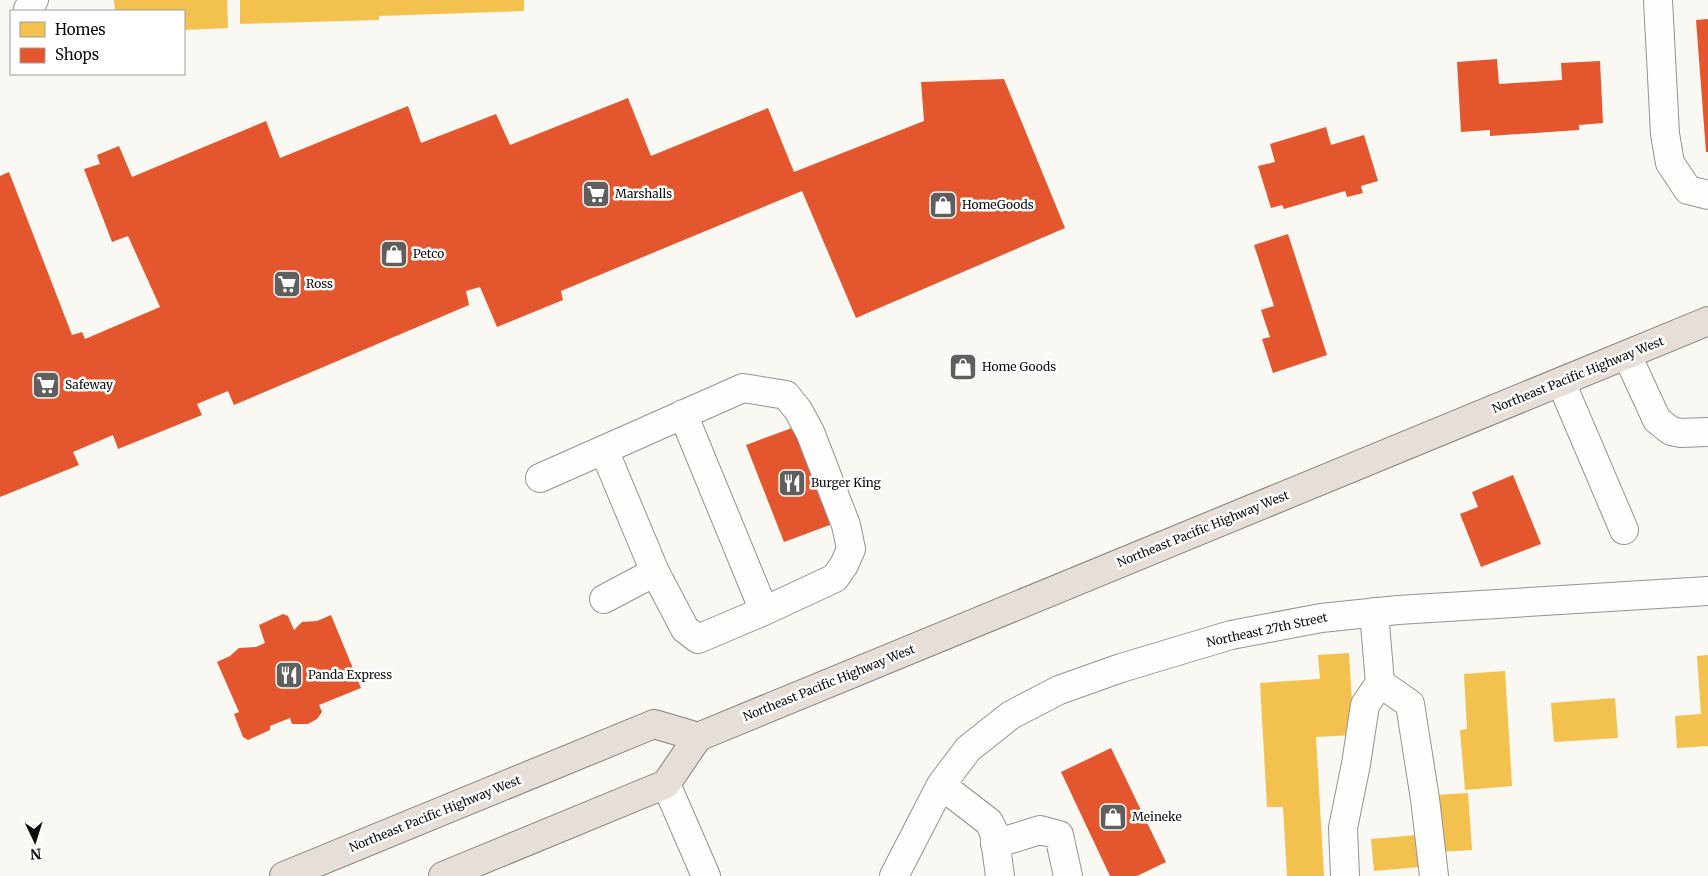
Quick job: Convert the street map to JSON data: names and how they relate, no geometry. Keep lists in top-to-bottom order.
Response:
{
  "streets": {
    "highway": ["Northeast Pacific Highway West"],
    "street": ["Northeast 27th Street"]
  },
  "places": {
    "supermarket": ["Marshalls", "Ross", "Safeway"],
    "shop": [
      "HomeGoods",
      "Petco",
      "Home Goods",
      "Meineke"
    ],
    "restaurant": ["Burger King", "Panda Express"]
  },
  "legend": ["Homes", "Shops"],
  "north": "bottom"
}
